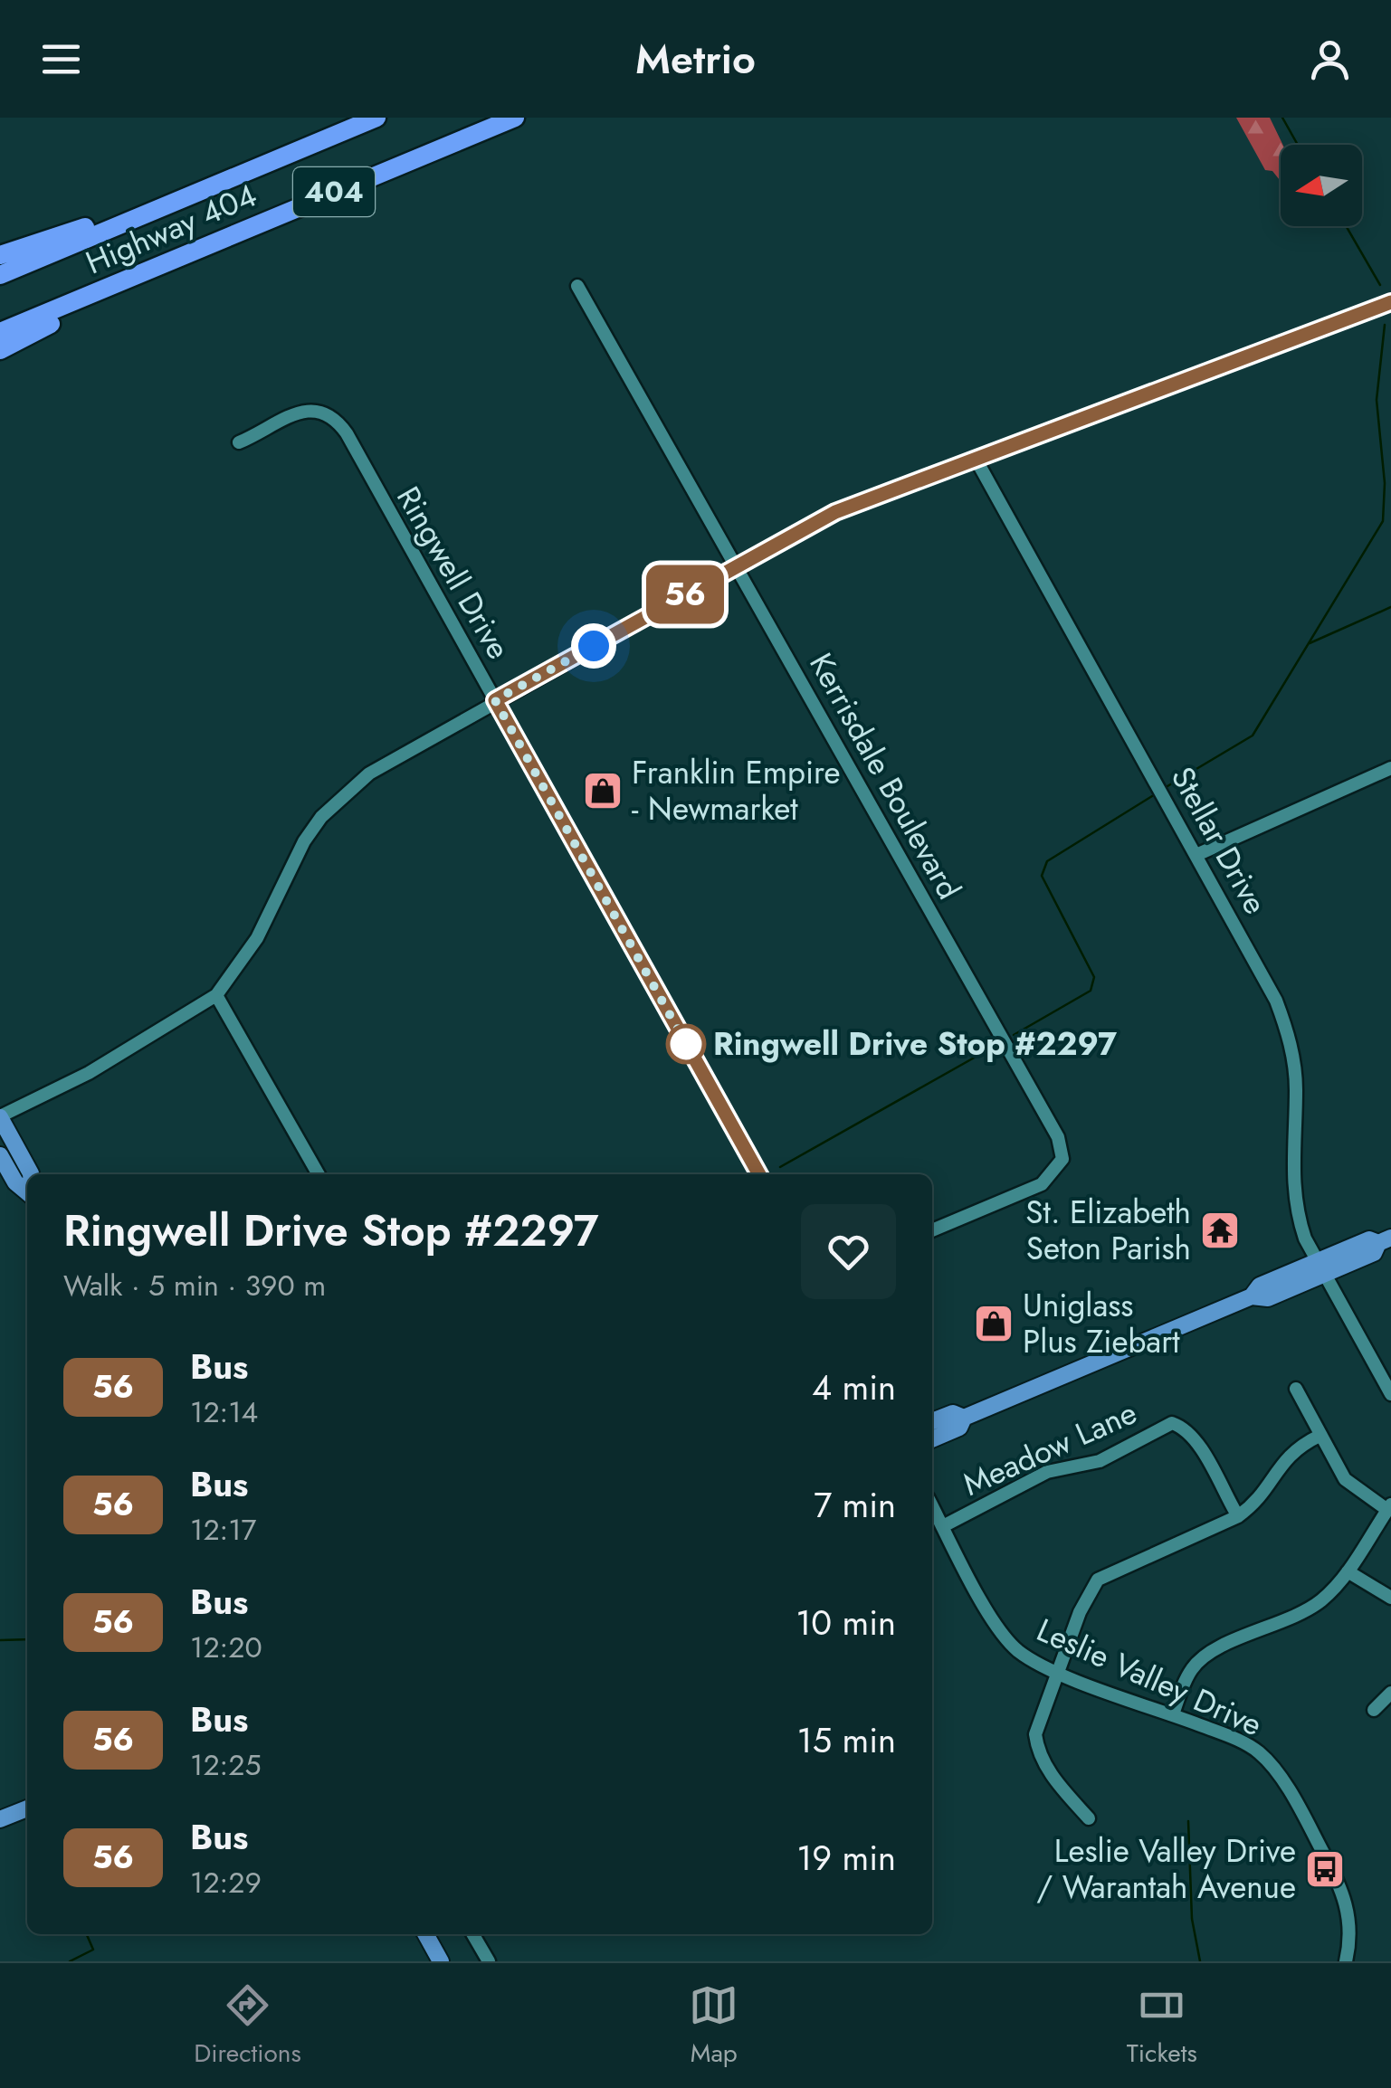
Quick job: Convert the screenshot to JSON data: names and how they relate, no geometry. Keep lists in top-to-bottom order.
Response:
{
  "streets": {
    "highway": ["404", "Highway 404"],
    "street": [
      "Ringwell Drive",
      "Kerrisdale Boulevard",
      "Stellar Drive",
      "Meadow Lane",
      "Leslie Valley Drive"
    ]
  },
  "crossings": [
    ["Meadow Lane", "Leslie Valley Drive"]
  ],
  "places": {
    "shop": ["Franklin Empire - Newmarket", "Uniglass Plus Ziebart"],
    "other": ["Ringwell Drive Stop #2297"],
    "temple": ["St. Elizabeth Seton Parish"],
    "bus stop": ["Leslie Valley Drive / Warantah Avenue"]
  },
  "lines": ["bus line 56"],
  "north": "left",
  "page": {
    "header": "Metrio",
    "on_map": "56",
    "heading": ["Ringwell Drive Stop #2297", "Walk · 5 min · 390 m"],
    "list": [
      {
        "mark": "56",
        "name": "Bus",
        "note": "12:14",
        "value": "4 min"
      },
      {
        "mark": "56",
        "name": "Bus",
        "note": "12:17",
        "value": "7 min"
      },
      {
        "mark": "56",
        "name": "Bus",
        "note": "12:20",
        "value": "10 min"
      },
      {
        "mark": "56",
        "name": "Bus",
        "note": "12:25",
        "value": "15 min"
      },
      {
        "mark": "56",
        "name": "Bus",
        "note": "12:29",
        "value": "19 min"
      }
    ],
    "tabs": ["Directions", "Map", "Tickets"]
  }
}
